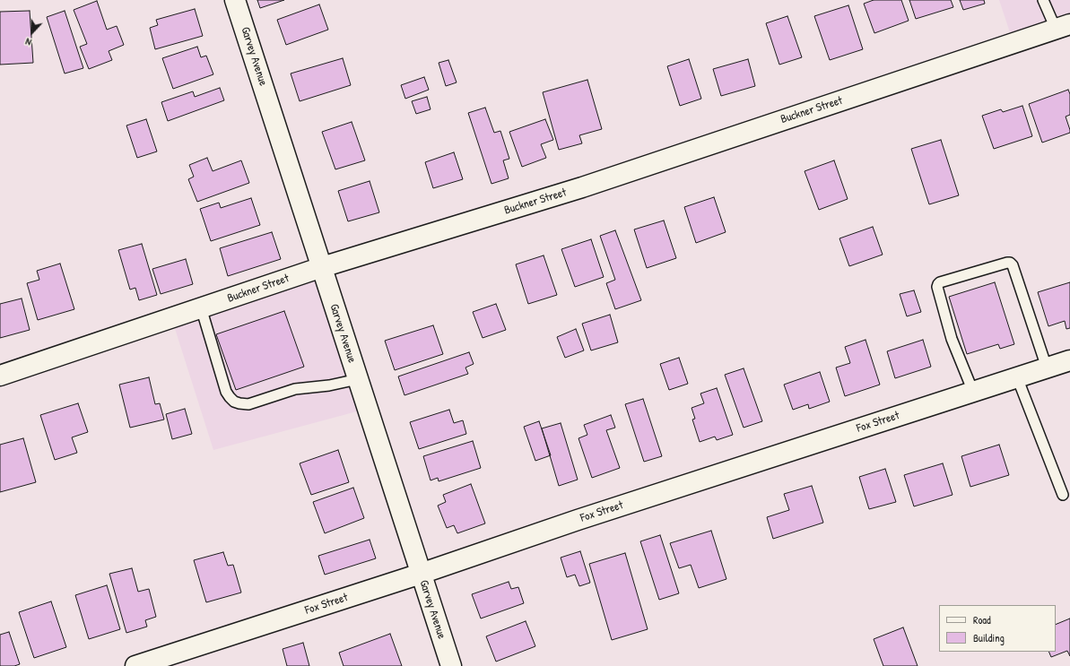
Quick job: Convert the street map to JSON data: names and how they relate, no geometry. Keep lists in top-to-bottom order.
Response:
{
  "streets": {
    "street": ["Garvey Avenue", "Buckner Street", "Fox Street"]
  },
  "crossings": [
    ["Garvey Avenue", "Buckner Street"],
    ["Garvey Avenue", "Fox Street"]
  ],
  "legend": ["Road", "Building"],
  "north": "bottom"
}
